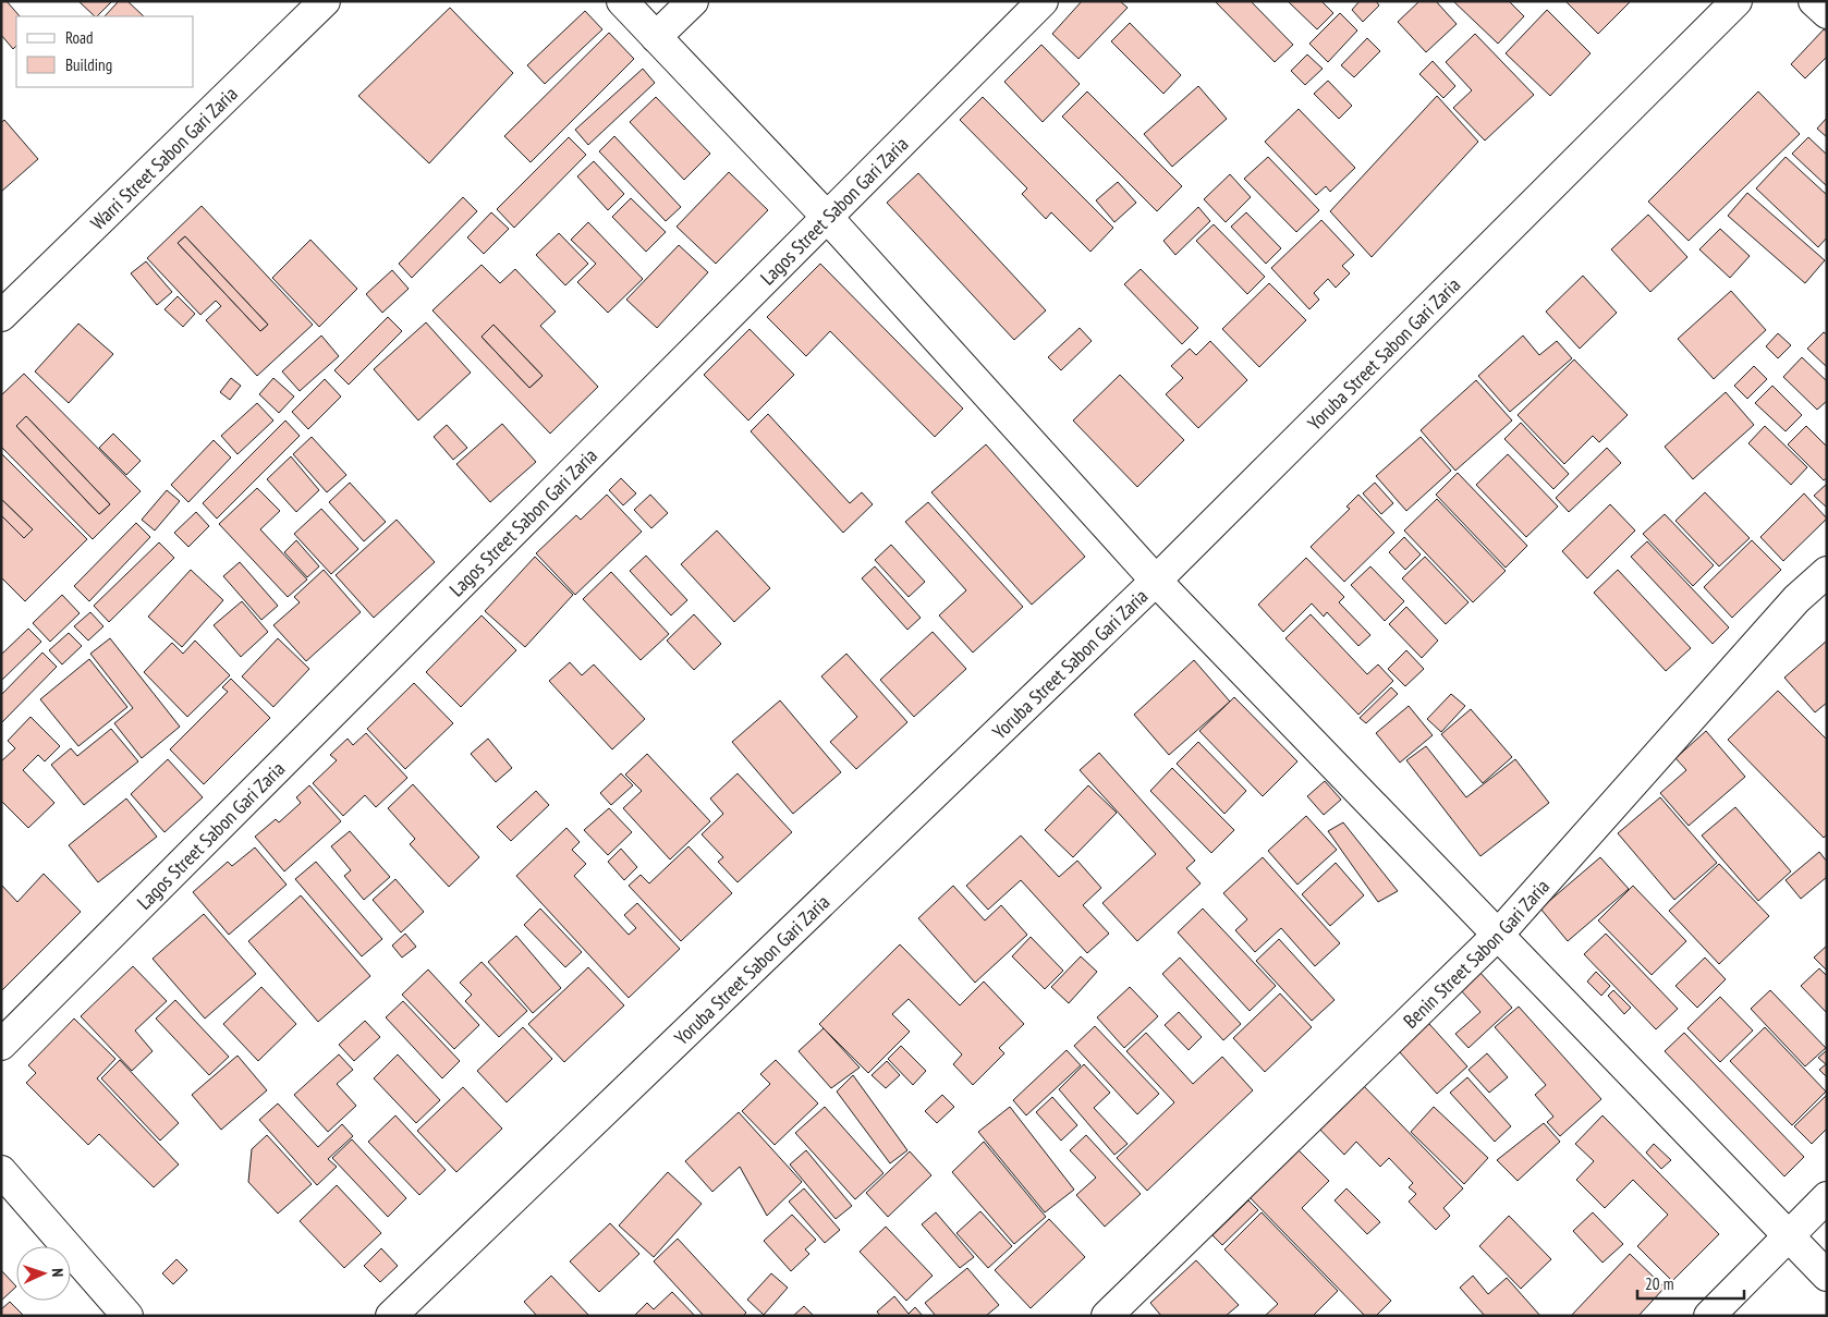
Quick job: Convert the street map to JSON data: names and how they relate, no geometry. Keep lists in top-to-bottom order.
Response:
{
  "streets": {
    "street": [
      "Warri Street Sabon Gari Zaria",
      "Lagos Street Sabon Gari Zaria",
      "Yoruba Street Sabon Gari Zaria",
      "Benin Street Sabon Gari Zaria"
    ]
  },
  "legend": ["Road", "Building"],
  "scale_bar": "20 m",
  "north": "right"
}
